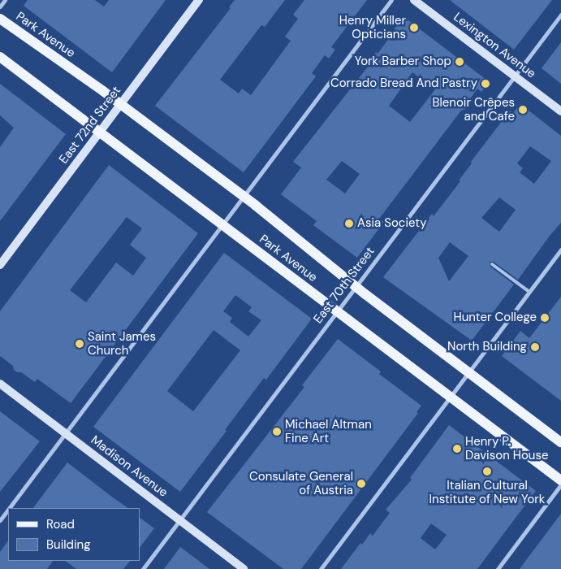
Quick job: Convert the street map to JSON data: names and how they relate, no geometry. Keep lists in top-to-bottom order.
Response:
{
  "streets": {
    "main road": [
      "Park Avenue",
      "Lexington Avenue",
      "East 72nd Street",
      "Madison Avenue"
    ],
    "street": ["East 70th Street"]
  },
  "crossings": [
    ["Park Avenue", "East 72nd Street"],
    ["Park Avenue", "East 70th Street"],
    ["Lexington Avenue", "East 70th Street"],
    ["East 70th Street", "Madison Avenue"]
  ],
  "places": [
    "Henry Miller Opticians",
    "York Barber Shop",
    "Corrado Bread And Pastry",
    "Blenoir Crêpes and Cafe",
    "Asia Society",
    "Hunter College",
    "Saint James Church",
    "North Building",
    "Michael Altman Fine Art",
    "Henry P. Davison House",
    "Italian Cultural Institute of New York",
    "Consulate General of Austria"
  ],
  "legend": ["Road", "Building"]
}
